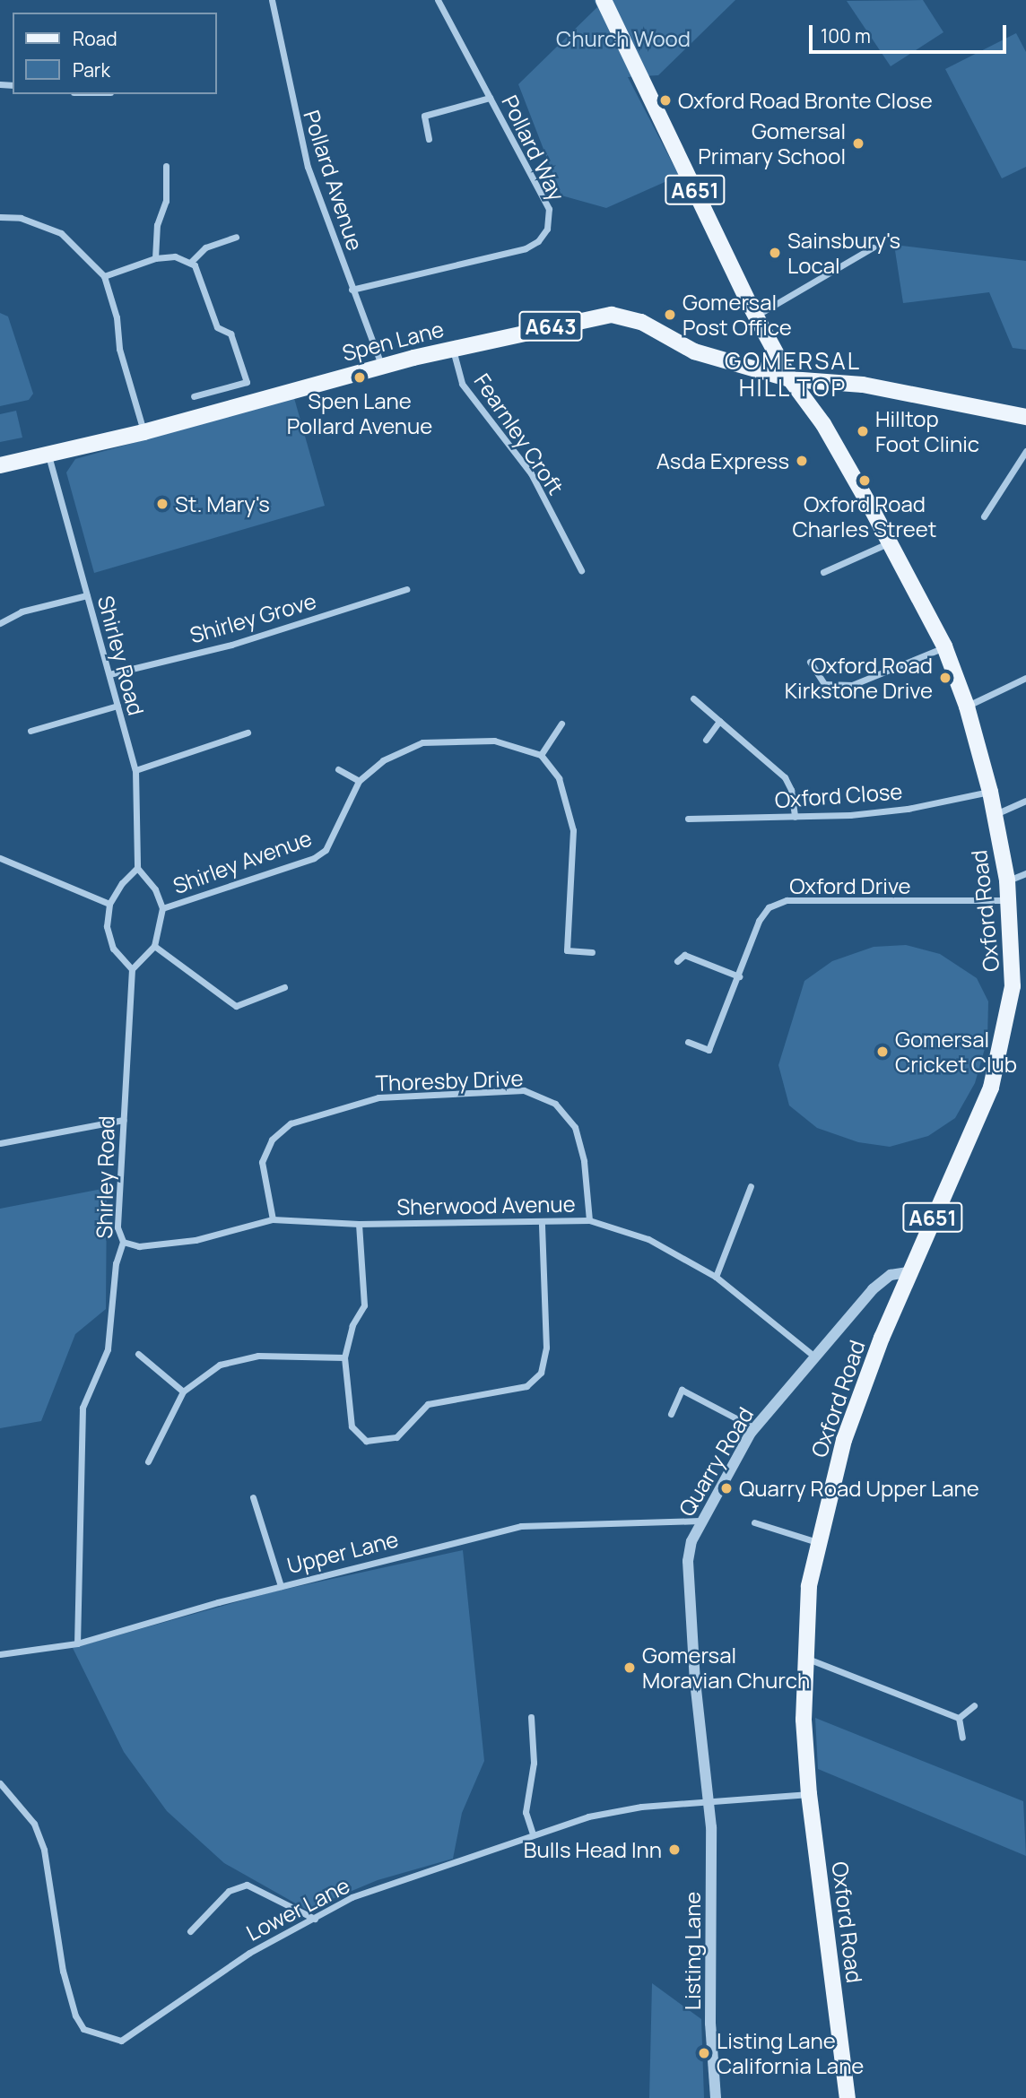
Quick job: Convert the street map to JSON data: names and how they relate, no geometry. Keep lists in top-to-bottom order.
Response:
{
  "streets": {
    "main road": [
      "A651",
      "A643",
      "Spen Lane",
      "Oxford Road"
    ],
    "street": [
      "Pollard Way",
      "Pollard Avenue",
      "Fearnley Croft",
      "Shirley Grove",
      "Shirley Road",
      "Oxford Close",
      "Shirley Avenue",
      "Oxford Drive",
      "Thoresby Drive",
      "Sherwood Avenue",
      "Quarry Road",
      "Upper Lane",
      "Lower Lane",
      "Listing Lane"
    ]
  },
  "crossings": [
    ["Pollard Way", "Pollard Avenue"],
    ["Pollard Avenue", "Spen Lane"],
    ["A643", "Spen Lane"],
    ["A643", "Oxford Road"],
    ["Spen Lane", "Fearnley Croft"],
    ["Spen Lane", "Shirley Road"],
    ["Spen Lane", "Oxford Road"],
    ["Shirley Grove", "Shirley Road"],
    ["Shirley Road", "Sherwood Avenue"],
    ["Shirley Road", "Upper Lane"],
    ["Oxford Close", "Oxford Road"],
    ["Oxford Drive", "Oxford Road"],
    ["Oxford Road", "Quarry Road"],
    ["Oxford Road", "Lower Lane"],
    ["Thoresby Drive", "Sherwood Avenue"],
    ["Sherwood Avenue", "Quarry Road"],
    ["Quarry Road", "Upper Lane"],
    ["Quarry Road", "Lower Lane"],
    ["Quarry Road", "Listing Lane"],
    ["Lower Lane", "Listing Lane"]
  ],
  "districts": ["GOMERSAL HILL TOP"],
  "parks": ["Church Wood"],
  "places": [
    "Oxford Road Bronte Close",
    "Gomersal Primary School",
    "Sainsbury's Local",
    "Gomersal Post Office",
    "Spen Lane Pollard Avenue",
    "Hilltop Foot Clinic",
    "Asda Express",
    "Oxford Road Charles Street",
    "St. Mary's",
    "Oxford Road Kirkstone Drive",
    "Gomersal Cricket Club",
    "Quarry Road Upper Lane",
    "Gomersal Moravian Church",
    "Bulls Head Inn",
    "Listing Lane California Lane"
  ],
  "legend": ["Road", "Park"],
  "scale_bar": "100 m"
}
